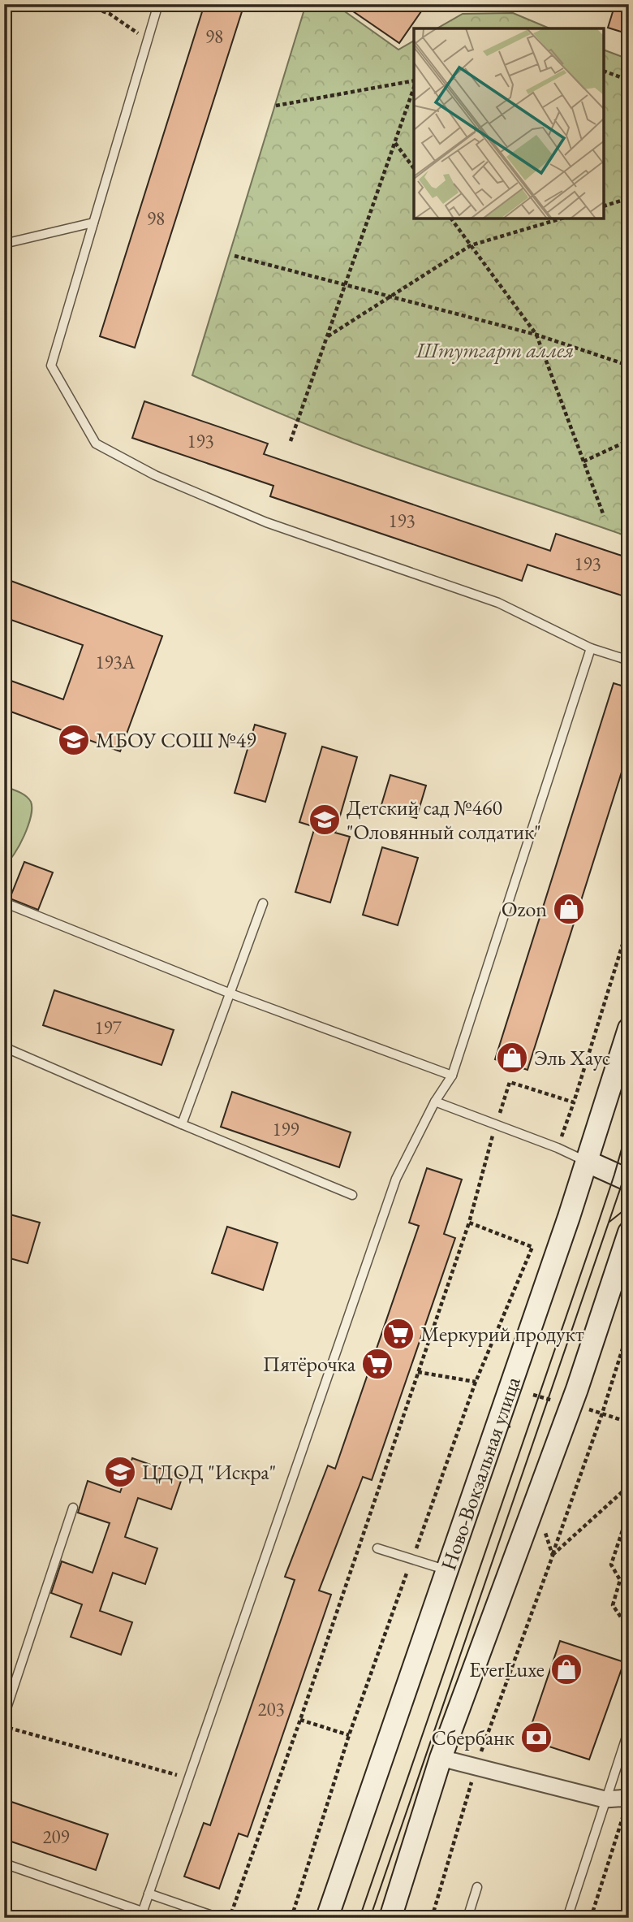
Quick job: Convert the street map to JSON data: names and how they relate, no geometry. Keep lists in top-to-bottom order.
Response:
{
  "streets": {
    "main road": ["Ново-Вокзальная улица"]
  },
  "parks": ["Штутгарт аллея"],
  "places": {
    "school or university": ["МБОУ СОШ №49", "Детский сад №460 \"Оловянный солдатик\"", "ЦДОД \"Искра\""],
    "shop": ["Ozon", "Эль Хаус", "EverLuxe"],
    "supermarket": ["Меркурий продукт", "Пятёрочка"],
    "bank": ["Сбербанк"]
  },
  "house_numbers": [
    "98",
    "98",
    "193",
    "193",
    "193",
    "193А",
    "197",
    "199",
    "203",
    "209"
  ]
}
